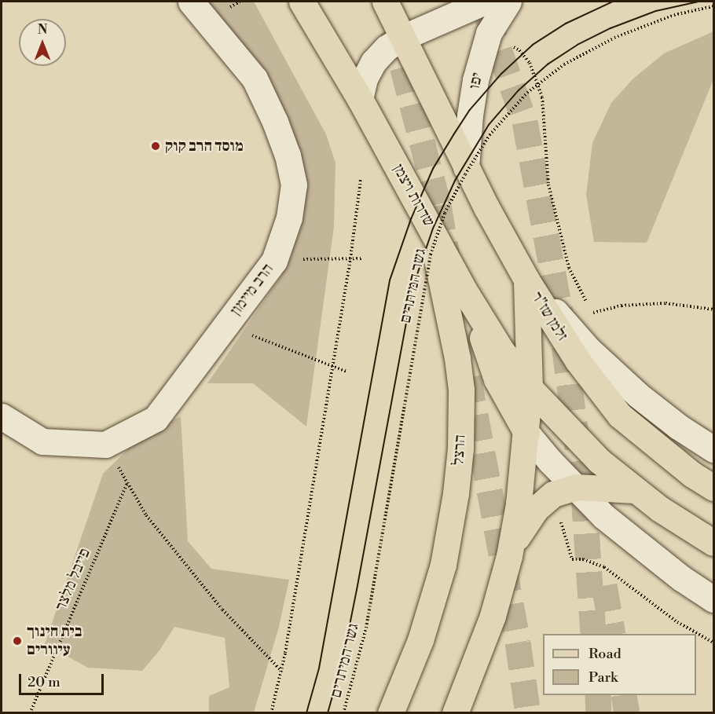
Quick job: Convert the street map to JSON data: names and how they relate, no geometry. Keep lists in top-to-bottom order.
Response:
{
  "streets": {
    "main road": ["שדרות ויצמן", "זלמן שז\"ר", "הרצל"],
    "street": ["יפו", "הרב מיימון"],
    "path": ["גשר המיתרים", "פייבל מלצר"]
  },
  "crossings": [
    ["שדרות ויצמן", "הרצל"]
  ],
  "places": ["מוסד הרב קוק", "בית חינוך עיוורים"],
  "legend": ["Road", "Park"],
  "scale_bar": "20 m",
  "north": "top"
}
